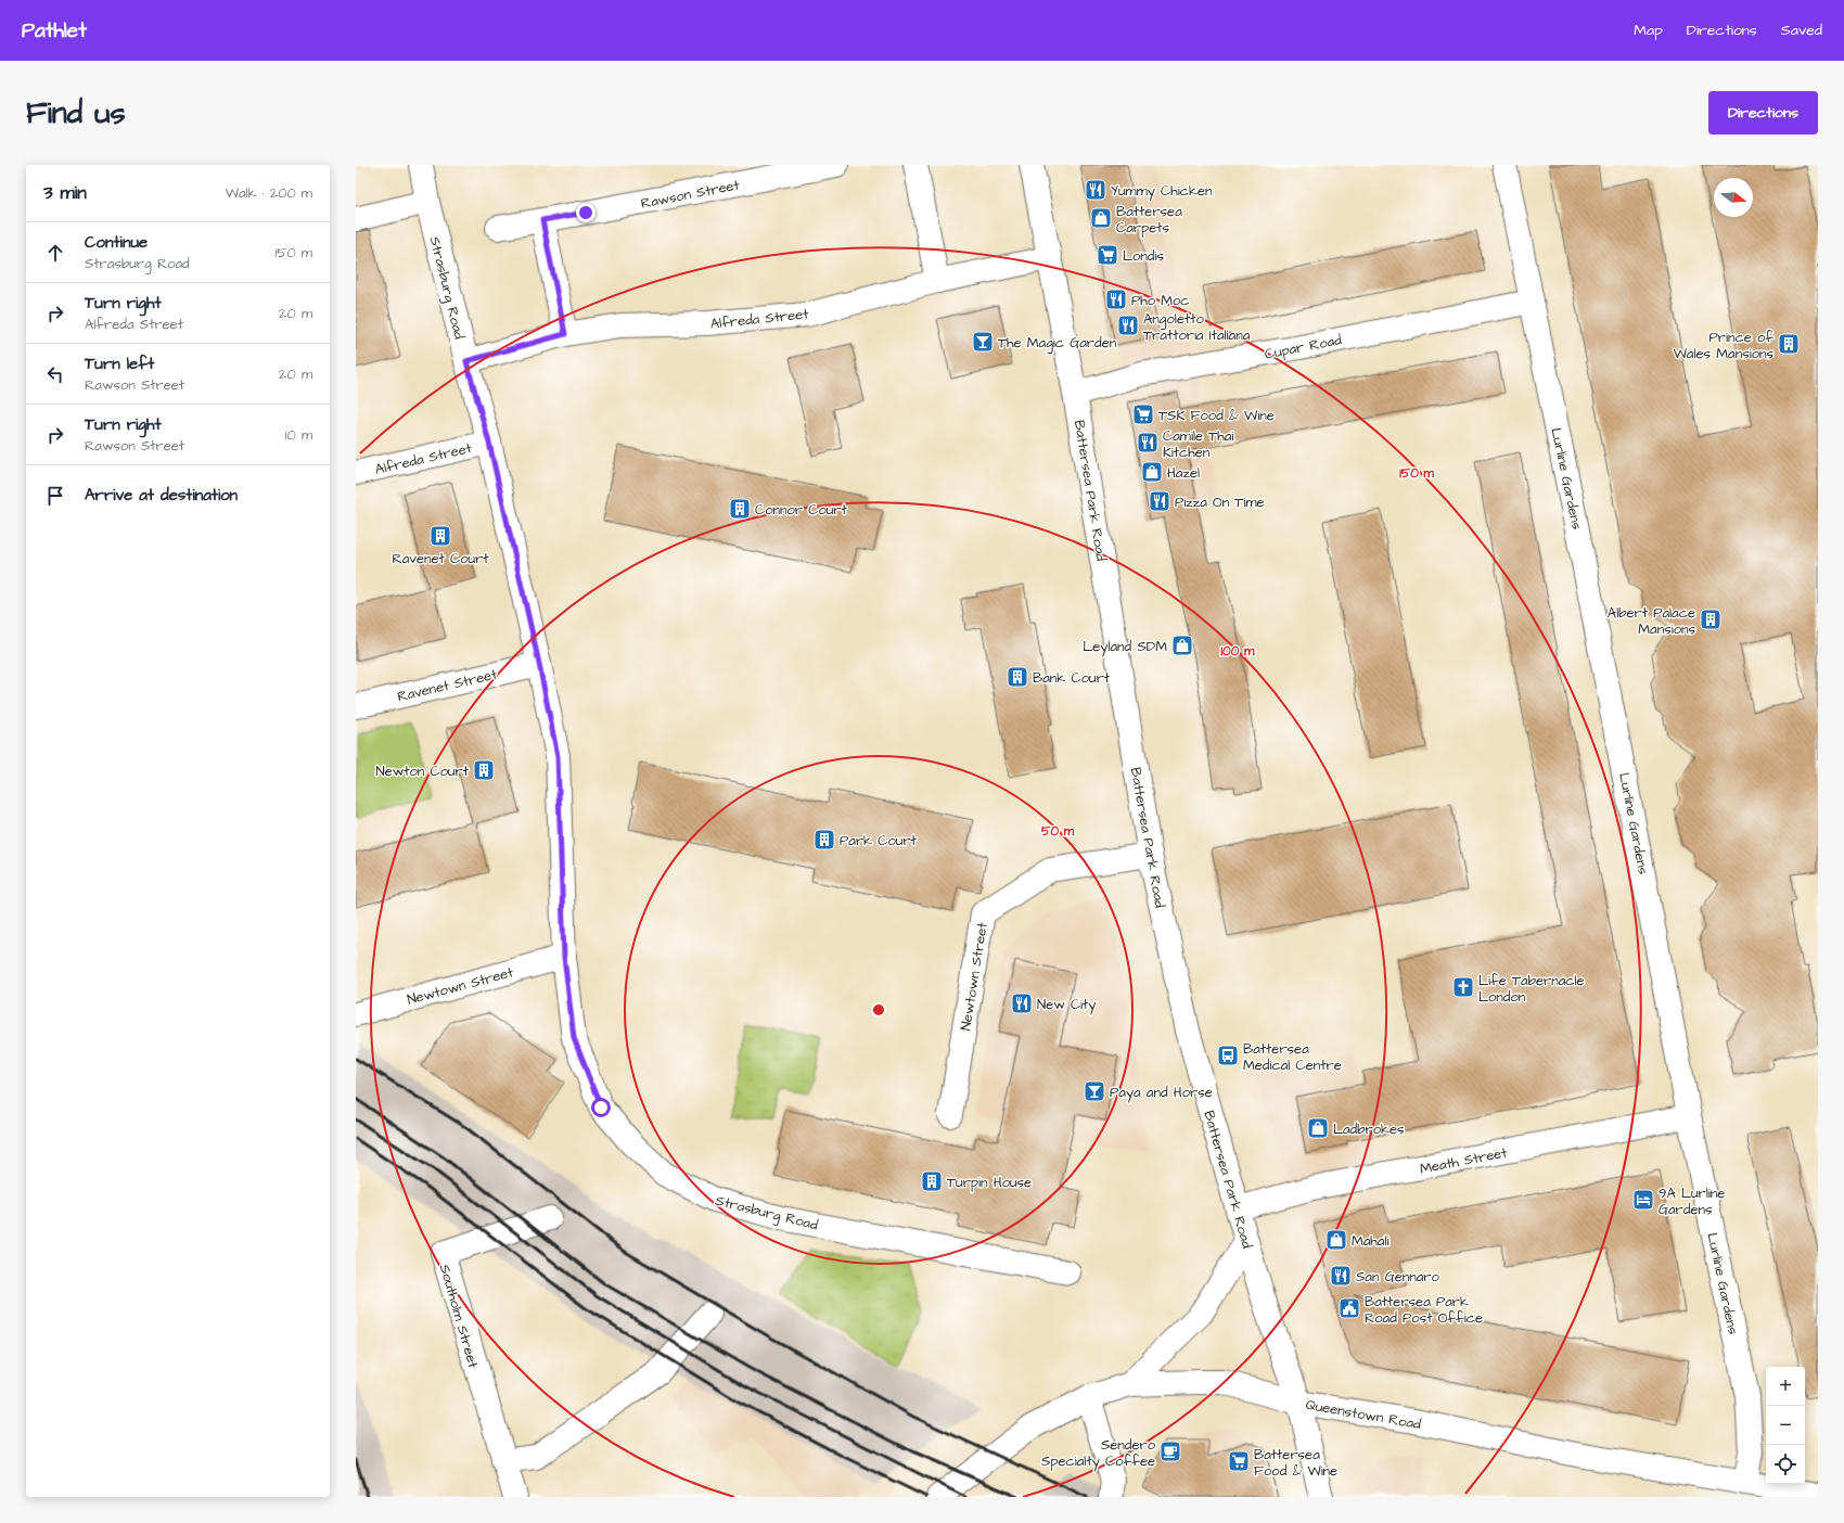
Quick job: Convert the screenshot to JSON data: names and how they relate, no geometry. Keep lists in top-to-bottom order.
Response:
{
  "streets": {
    "main road": [
      "Rawson Street",
      "Strasburg Road",
      "Alfreda Street",
      "Cupar Road",
      "Lurline Gardens",
      "Battersea Park Road",
      "Ravenet Street",
      "Newtown Street",
      "Meath Street",
      "Southolm Street",
      "Queenstown Road"
    ]
  },
  "crossings": [
    ["Strasburg Road", "Alfreda Street"],
    ["Strasburg Road", "Ravenet Street"],
    ["Strasburg Road", "Newtown Street"],
    ["Alfreda Street", "Battersea Park Road"],
    ["Cupar Road", "Lurline Gardens"],
    ["Cupar Road", "Battersea Park Road"],
    ["Lurline Gardens", "Meath Street"],
    ["Lurline Gardens", "Queenstown Road"],
    ["Battersea Park Road", "Newtown Street"],
    ["Battersea Park Road", "Meath Street"],
    ["Battersea Park Road", "Queenstown Road"]
  ],
  "places": {
    "restaurant": [
      "Yummy Chicken",
      "Pho Moc",
      "Angoletto Trattoria Italiana",
      "Camile Thai Kitchen",
      "Pizza On Time",
      "New City",
      "San Gennaro"
    ],
    "shop": [
      "Battersea Carpets",
      "Hazel",
      "Leyland SDM",
      "Ladbrokes",
      "Mahali"
    ],
    "supermarket": ["Londis", "TSK Food & Wine", "Battersea Food & Wine"],
    "bar": ["The Magic Garden", "Paya and Horse"],
    "building": [
      "Prince of Wales Mansions",
      "Connor Court",
      "Ravenet Court",
      "Albert Palace Mansions",
      "Bank Court",
      "Newton Court",
      "Park Court",
      "Turpin House"
    ],
    "church": ["Life Tabernacle London"],
    "bus stop": ["Battersea Medical Centre"],
    "hotel": ["9A Lurline Gardens"],
    "public building": ["Battersea Park Road Post Office"],
    "cafe": ["Sendero Specialty Coffee"]
  },
  "north": "right",
  "page": {
    "header": "Pathlet",
    "nav": ["Map", "Directions", "Saved"],
    "buttons": "Directions",
    "title": "Find us",
    "heading": ["3 min", "Walk · 200 m"],
    "list": [
      ["Continue", "Strasburg Road", "150 m"],
      ["Turn right", "Alfreda Street", "20 m"],
      ["Turn left", "Rawson Street", "20 m"],
      ["Turn right", "Rawson Street", "10 m"],
      "Arrive at destination"
    ],
    "map_buttons": ["+", "−"]
  },
  "rings": ["150 m", "100 m", "50 m"]
}
